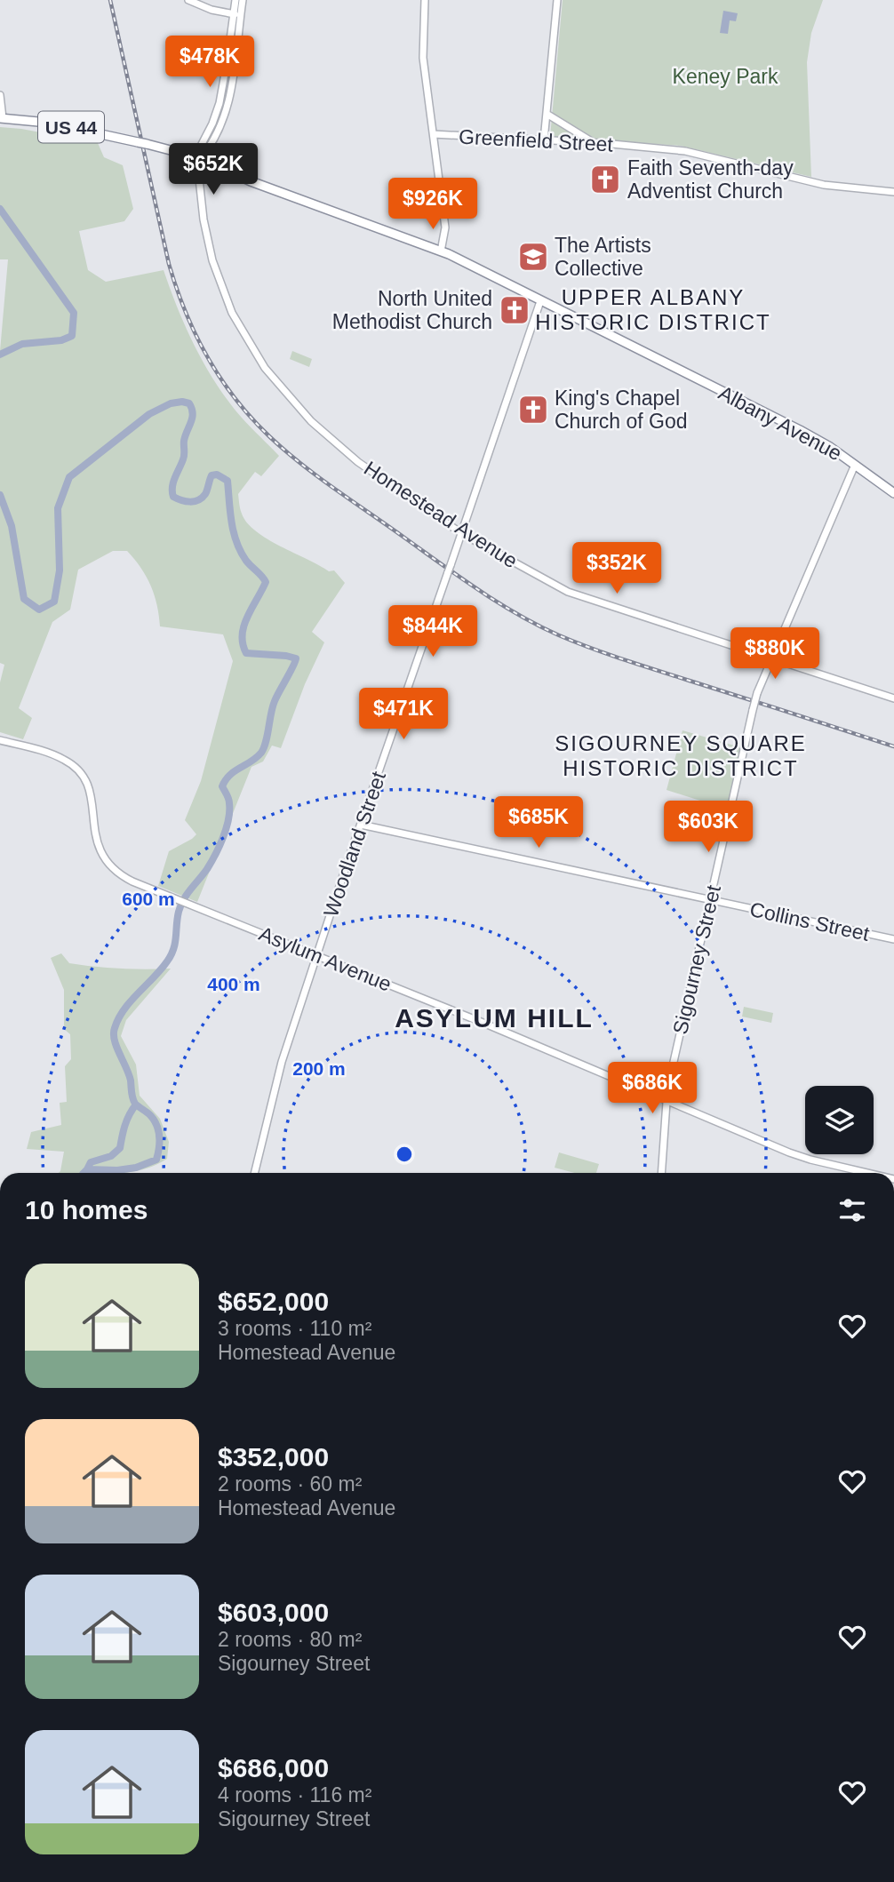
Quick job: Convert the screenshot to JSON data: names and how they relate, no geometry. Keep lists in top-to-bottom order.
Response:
{
  "streets": {
    "highway": ["US 44", "Albany Avenue"],
    "main road": [
      "Greenfield Street",
      "Homestead Avenue",
      "Woodland Street",
      "Collins Street",
      "Asylum Avenue",
      "Sigourney Street"
    ]
  },
  "crossings": [
    ["Albany Avenue", "Homestead Avenue"],
    ["Albany Avenue", "Woodland Street"],
    ["Albany Avenue", "Sigourney Street"],
    ["Homestead Avenue", "Woodland Street"],
    ["Homestead Avenue", "Sigourney Street"],
    ["Woodland Street", "Collins Street"],
    ["Woodland Street", "Asylum Avenue"],
    ["Collins Street", "Sigourney Street"],
    ["Asylum Avenue", "Sigourney Street"]
  ],
  "districts": ["UPPER ALBANY HISTORIC DISTRICT", "SIGOURNEY SQUARE HISTORIC DISTRICT", "ASYLUM HILL"],
  "parks": ["Keney Park"],
  "places": {
    "church": ["Faith Seventh-day Adventist Church", "North United Methodist Church", "King's Chapel Church of God"],
    "school or university": ["The Artists Collective"]
  },
  "page": {
    "price": [
      "$478K",
      "$652K",
      "$926K",
      "$352K",
      "$844K",
      "$880K",
      "$471K",
      "$685K",
      "$603K",
      "$686K"
    ],
    "heading": "10 homes",
    "list": [
      {
        "name": "$652,000",
        "note": "3 rooms · 110 m² · Homestead Avenue"
      },
      {
        "name": "$352,000",
        "note": "2 rooms · 60 m² · Homestead Avenue"
      },
      {
        "name": "$603,000",
        "note": "2 rooms · 80 m² · Sigourney Street"
      },
      {
        "name": "$686,000",
        "note": "4 rooms · 116 m² · Sigourney Street"
      }
    ]
  },
  "rings": ["600 m", "400 m", "200 m"]
}
